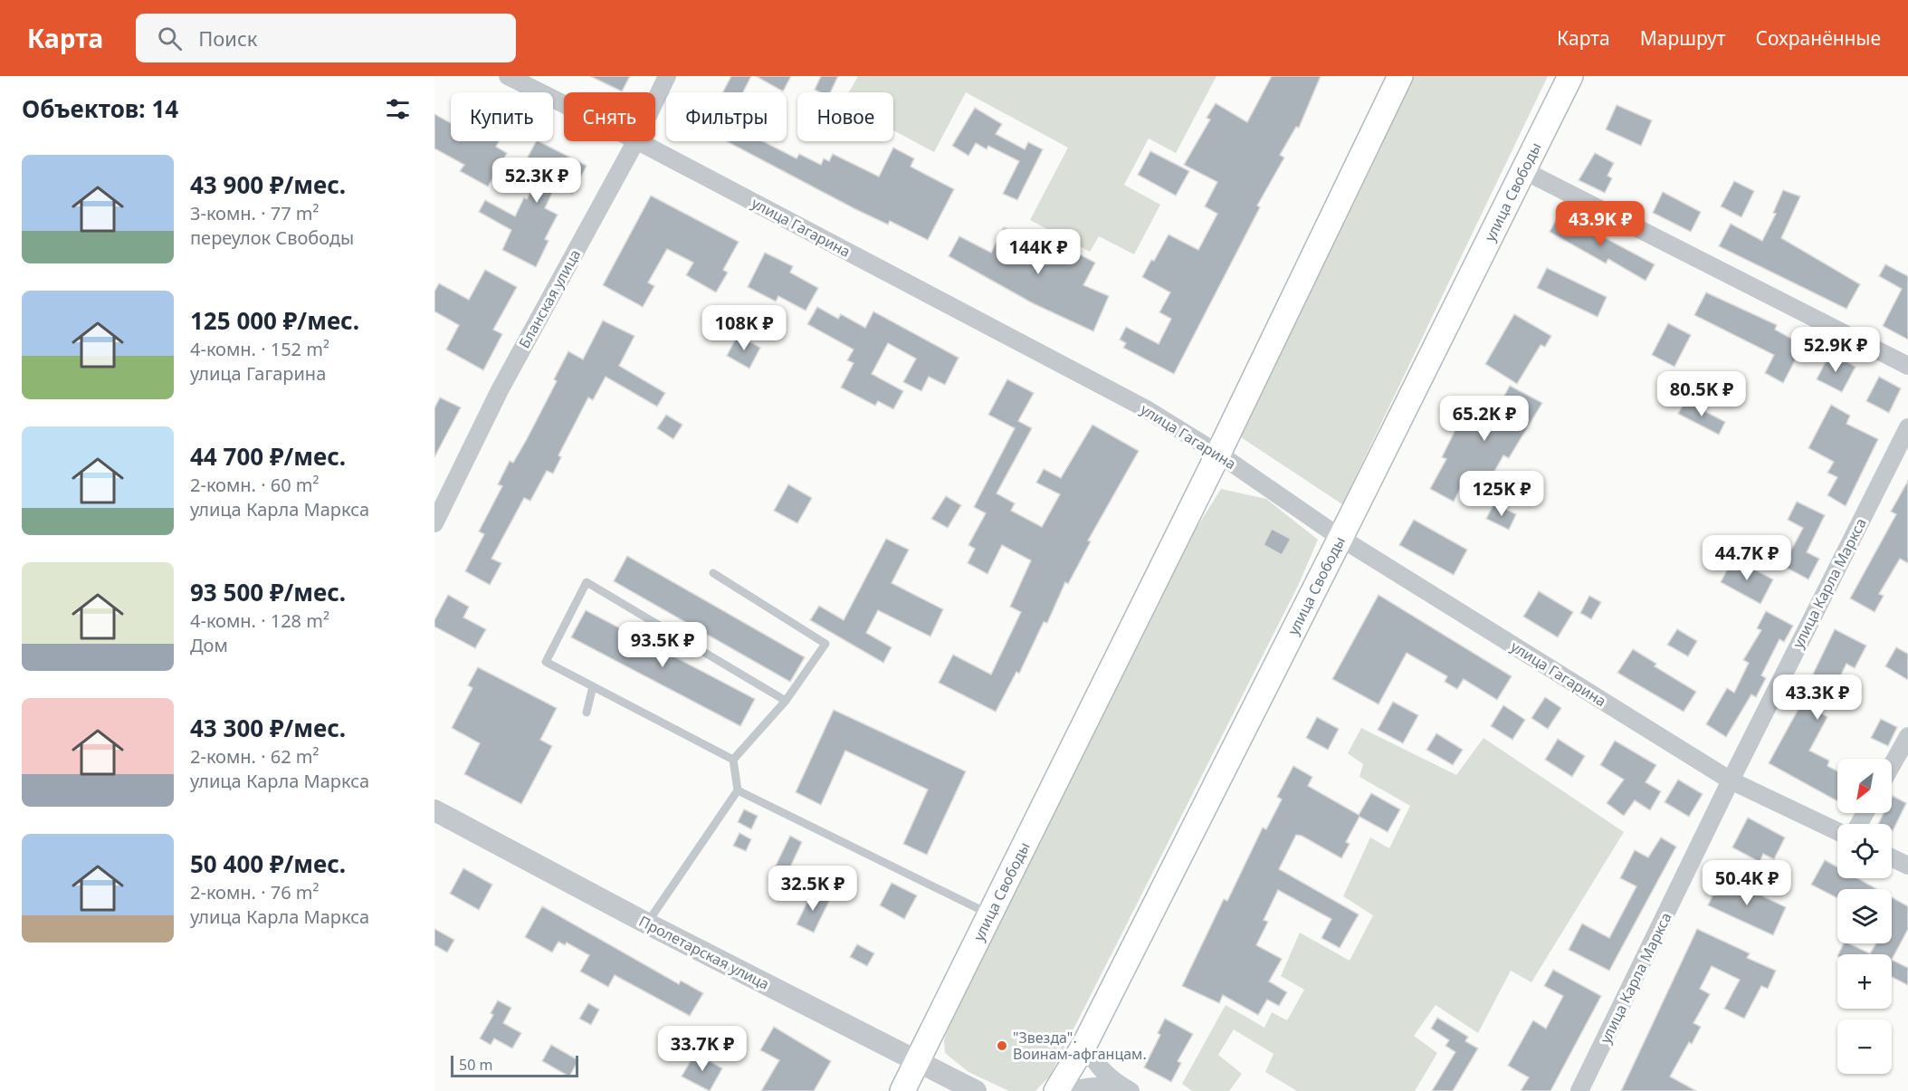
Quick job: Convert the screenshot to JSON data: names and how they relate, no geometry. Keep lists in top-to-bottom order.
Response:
{
  "streets": {
    "main road": ["улица Свободы"],
    "street": [
      "улица Гагарина",
      "Бланская улица",
      "улица Карла Маркса",
      "Пролетарская улица"
    ]
  },
  "crossings": [
    ["улица Свободы", "улица Гагарина"],
    ["улица Свободы", "Пролетарская улица"],
    ["улица Гагарина", "улица Карла Маркса"]
  ],
  "places": ["\"Звезда\". Воинам-афганцам."],
  "scale_bar": "50 m",
  "north": "bottom left",
  "page": {
    "header": "Карта",
    "search": "Поиск",
    "nav": ["Карта", "Маршрут", "Сохранённые"],
    "heading": "Объектов: 14",
    "chip": [
      "Купить",
      "Снять",
      "Фильтры",
      "Новое"
    ],
    "list": [
      {
        "name": "43 900 ₽/мес.",
        "note": "3-комн. · 77 m² · переулок Свободы"
      },
      {
        "name": "125 000 ₽/мес.",
        "note": "4-комн. · 152 m² · улица Гагарина"
      },
      {
        "name": "44 700 ₽/мес.",
        "note": "2-комн. · 60 m² · улица Карла Маркса"
      },
      {
        "name": "93 500 ₽/мес.",
        "note": "4-комн. · 128 m² · Дом"
      },
      {
        "name": "43 300 ₽/мес.",
        "note": "2-комн. · 62 m² · улица Карла Маркса"
      },
      {
        "name": "50 400 ₽/мес.",
        "note": "2-комн. · 76 m² · улица Карла Маркса"
      }
    ],
    "price": [
      "52.3K ₽",
      "43.9K ₽",
      "144K ₽",
      "108K ₽",
      "52.9K ₽",
      "80.5K ₽",
      "65.2K ₽",
      "125K ₽",
      "44.7K ₽",
      "93.5K ₽",
      "43.3K ₽",
      "50.4K ₽",
      "32.5K ₽",
      "33.7K ₽"
    ],
    "map_buttons": ["+", "−"],
    "scale": "50 m"
  }
}
